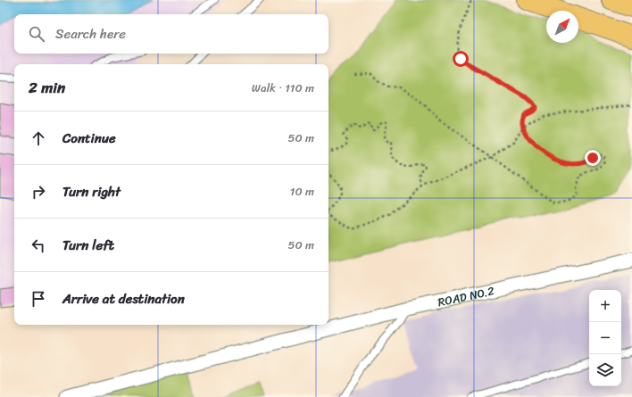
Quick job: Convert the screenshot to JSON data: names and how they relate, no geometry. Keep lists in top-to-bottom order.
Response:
{
  "streets": {
    "street": ["ROAD NO.2"]
  },
  "north": "top right",
  "page": {
    "search": "Search here",
    "heading": ["2 min", "Walk · 110 m"],
    "list": [
      ["Continue", "50 m"],
      ["Turn right", "10 m"],
      ["Turn left", "50 m"],
      "Arrive at destination"
    ],
    "map_buttons": ["+", "−"]
  }
}
